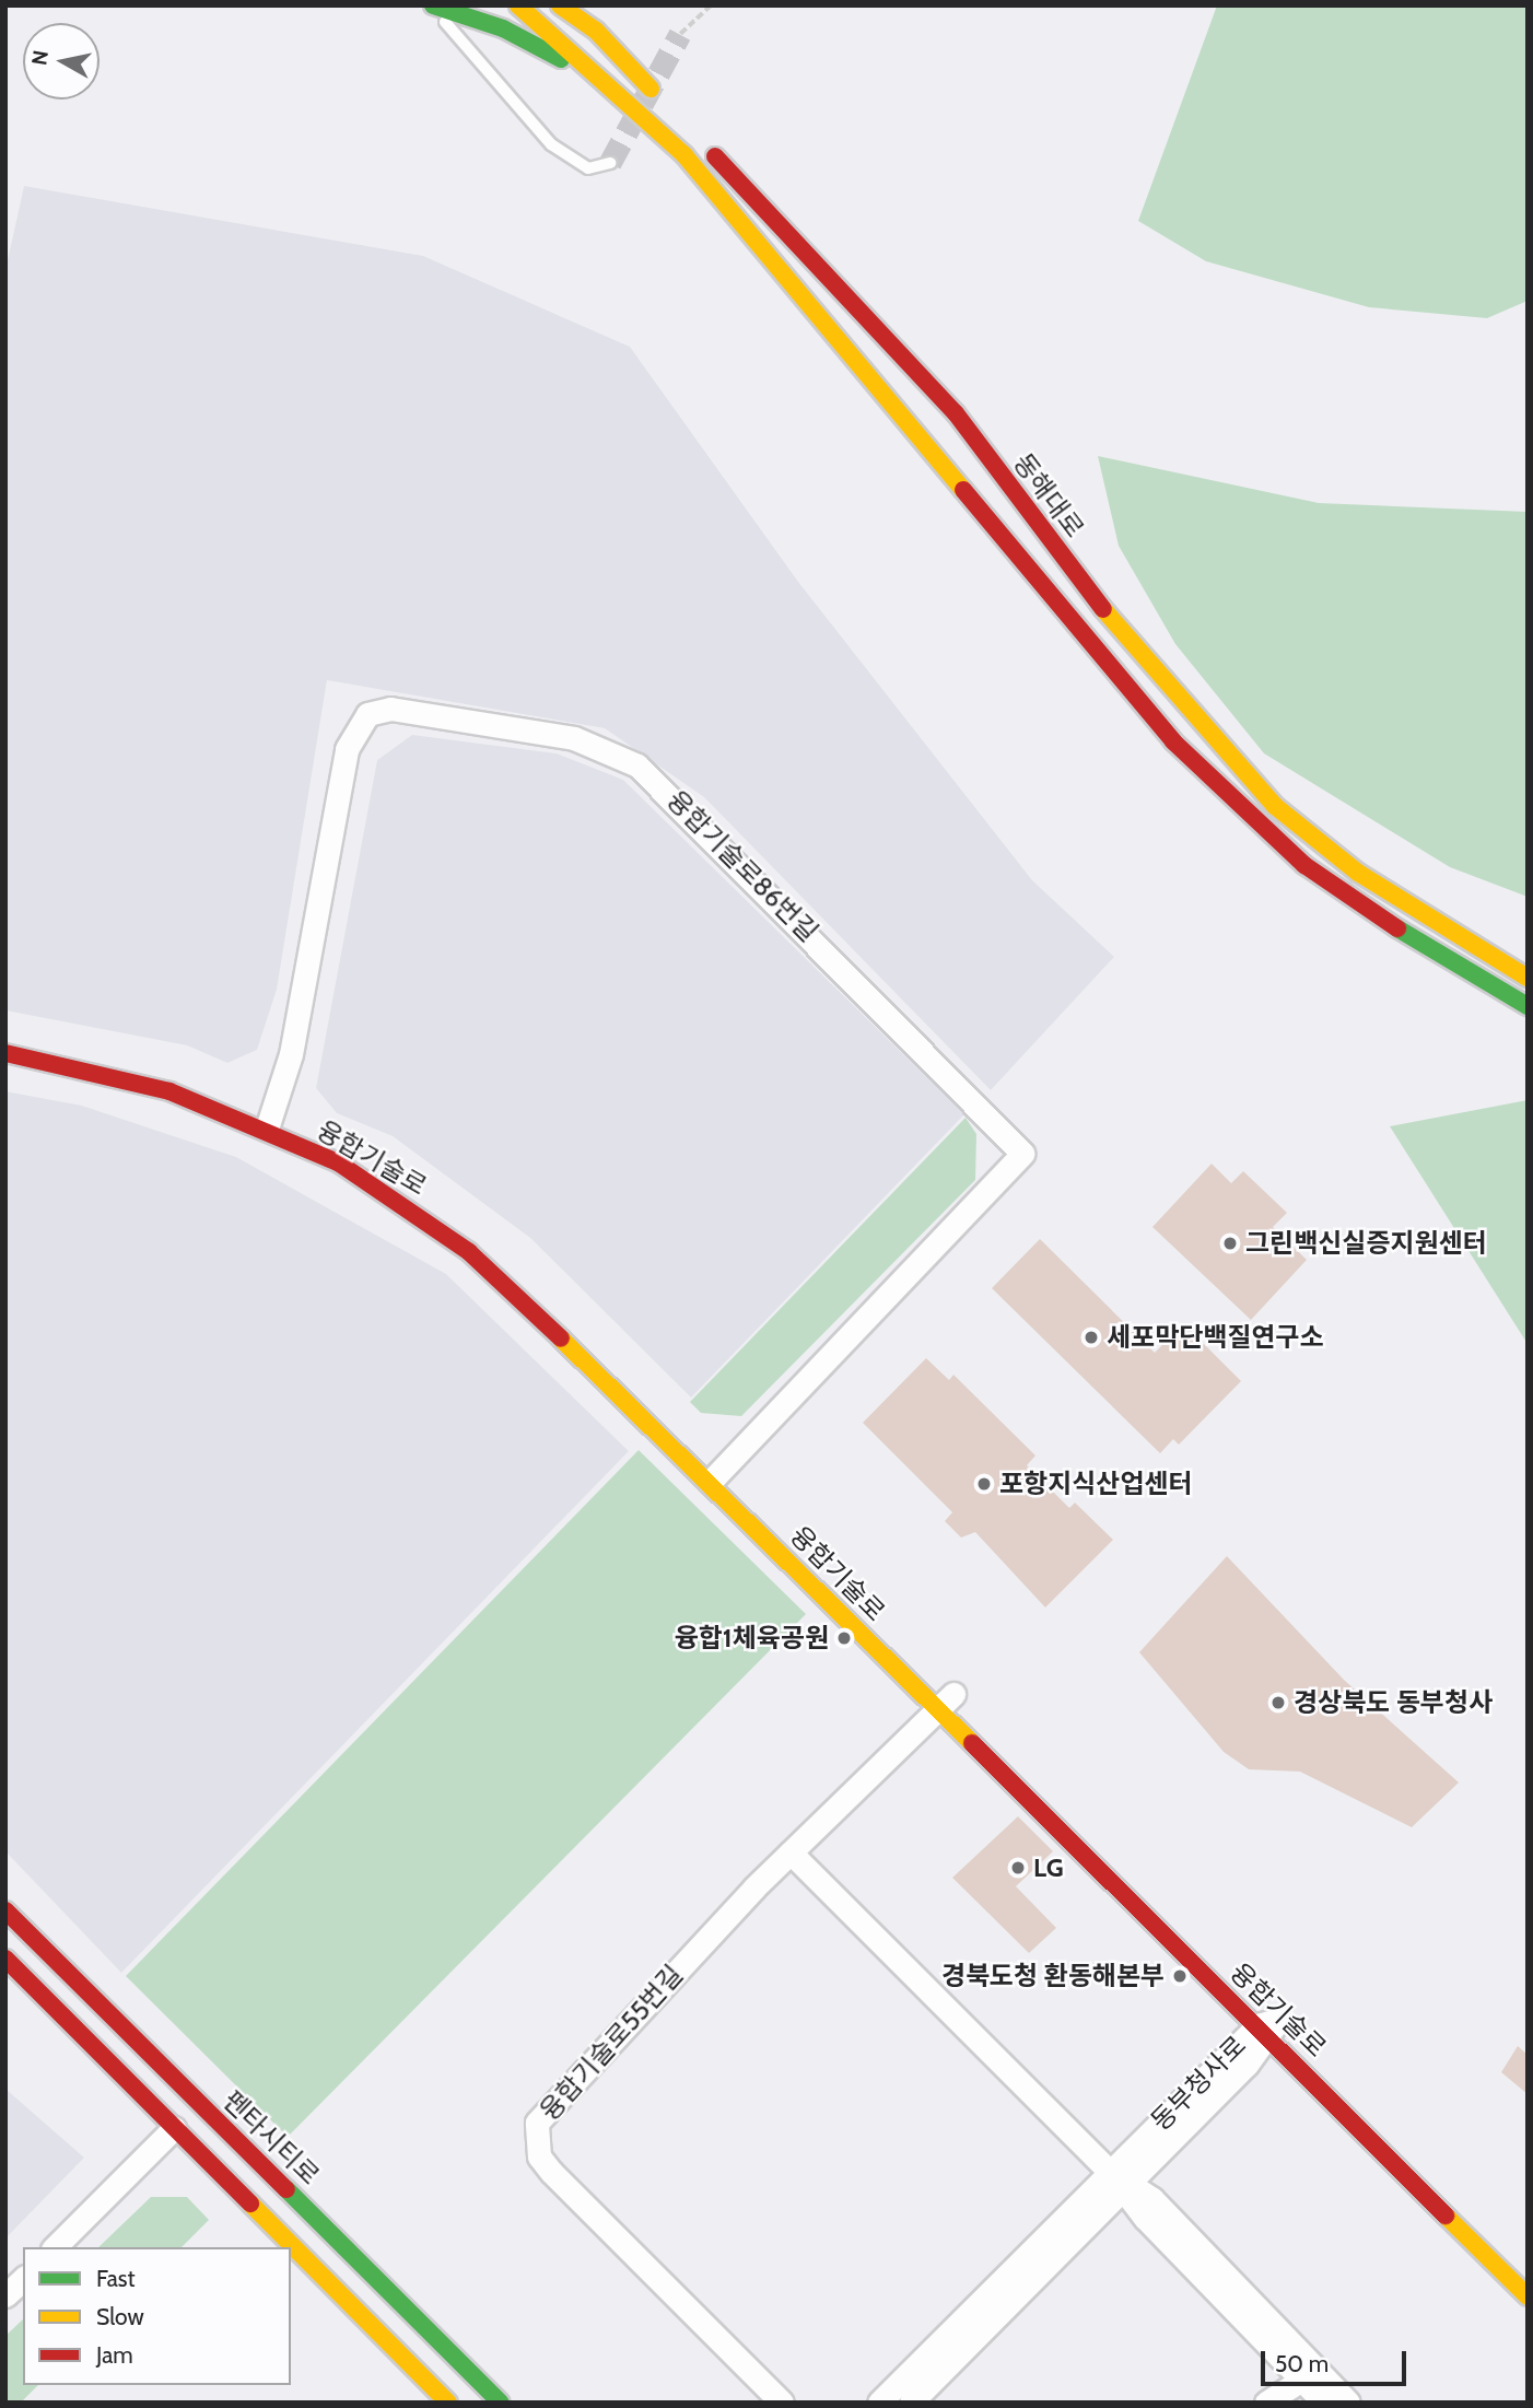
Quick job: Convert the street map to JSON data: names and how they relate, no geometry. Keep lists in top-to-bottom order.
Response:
{
  "streets": {
    "street": [
      "동해대로",
      "융합기술로86번길",
      "융합기술로",
      "융합기술로55번길",
      "동부청사로",
      "펜타시티로"
    ]
  },
  "crossings": [
    ["융합기술로86번길", "융합기술로"],
    ["융합기술로", "융합기술로55번길"],
    ["융합기술로", "동부청사로"]
  ],
  "places": [
    "그린백신실증지원센터",
    "세포막단백질연구소",
    "포항지식산업센터",
    "융합1체육공원",
    "경상북도 동부청사",
    "LG",
    "경북도청 환동해본부"
  ],
  "legend": ["Fast", "Slow", "Jam"],
  "scale_bar": "50 m",
  "north": "left"
}
